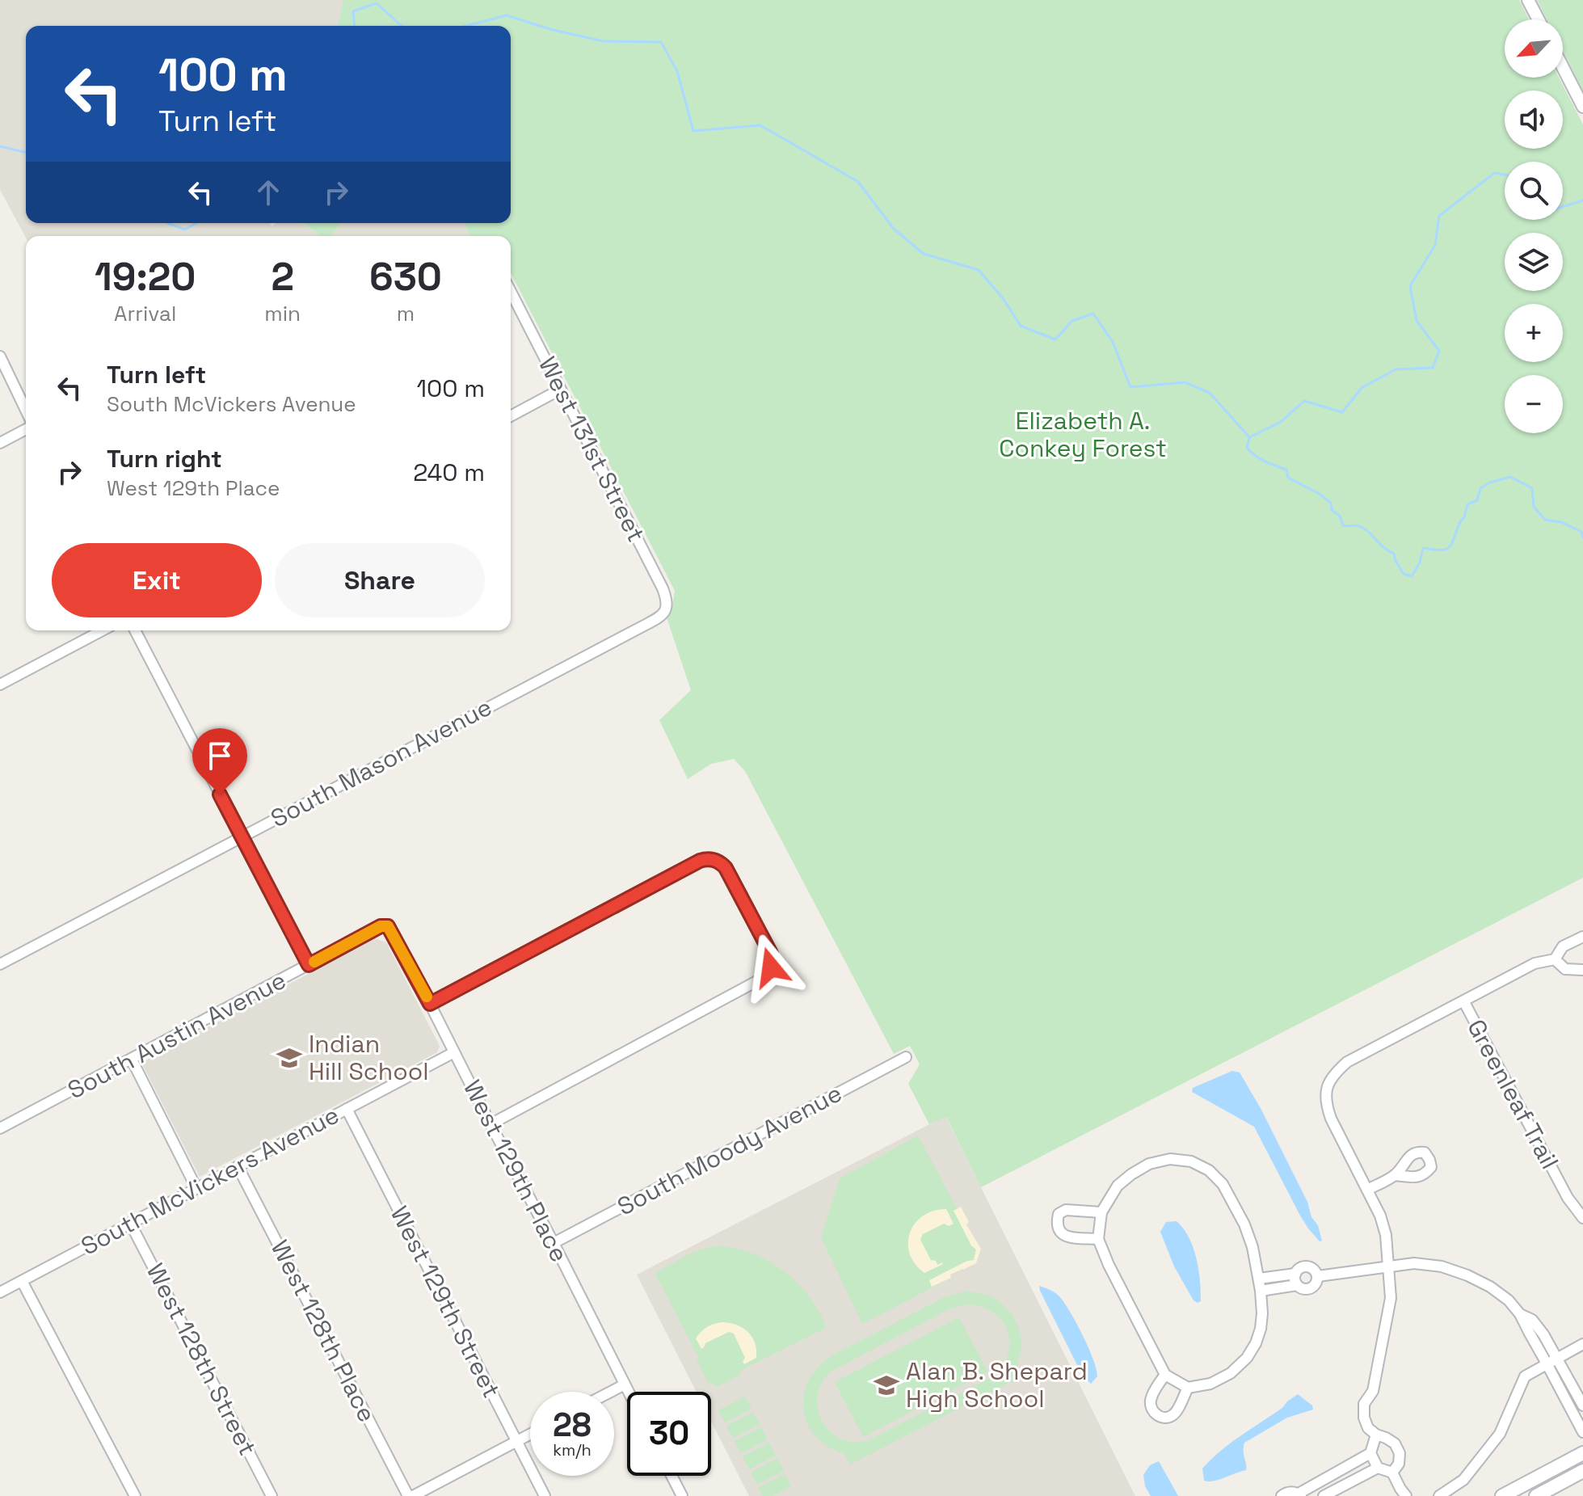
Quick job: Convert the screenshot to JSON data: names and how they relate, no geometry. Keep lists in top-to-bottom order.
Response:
{
  "streets": {
    "street": [
      "West 131st Street",
      "South Mason Avenue",
      "South Austin Avenue",
      "Greenleaf Trail",
      "South Moody Avenue",
      "West 129th Place",
      "South McVickers Avenue",
      "West 129th Street",
      "West 128th Place",
      "West 128th Street"
    ]
  },
  "crossings": [
    ["West 131st Street", "South Mason Avenue"],
    ["South Austin Avenue", "West 129th Place"],
    ["South Moody Avenue", "West 129th Place"],
    ["West 129th Place", "South McVickers Avenue"],
    ["South McVickers Avenue", "West 129th Street"],
    ["South McVickers Avenue", "West 128th Place"],
    ["South McVickers Avenue", "West 128th Street"]
  ],
  "parks": ["Elizabeth A. Conkey Forest"],
  "places": {
    "school or university": ["Indian Hill School", "Alan B. Shepard High School"]
  },
  "north": "bottom left",
  "page": {
    "map_buttons": ["+", "−"],
    "turn": ["100 m", "Turn left"],
    "eta": [
      "19:20",
      "Arrival",
      "2",
      "min",
      "630",
      "m"
    ],
    "list": [
      {
        "name": "Turn left",
        "note": "South McVickers Avenue",
        "value": "100 m"
      },
      {
        "name": "Turn right",
        "note": "West 129th Place",
        "value": "240 m"
      }
    ],
    "buttons": ["Exit", "Share"],
    "speed": "28 km/h",
    "limit": "30"
  }
}
